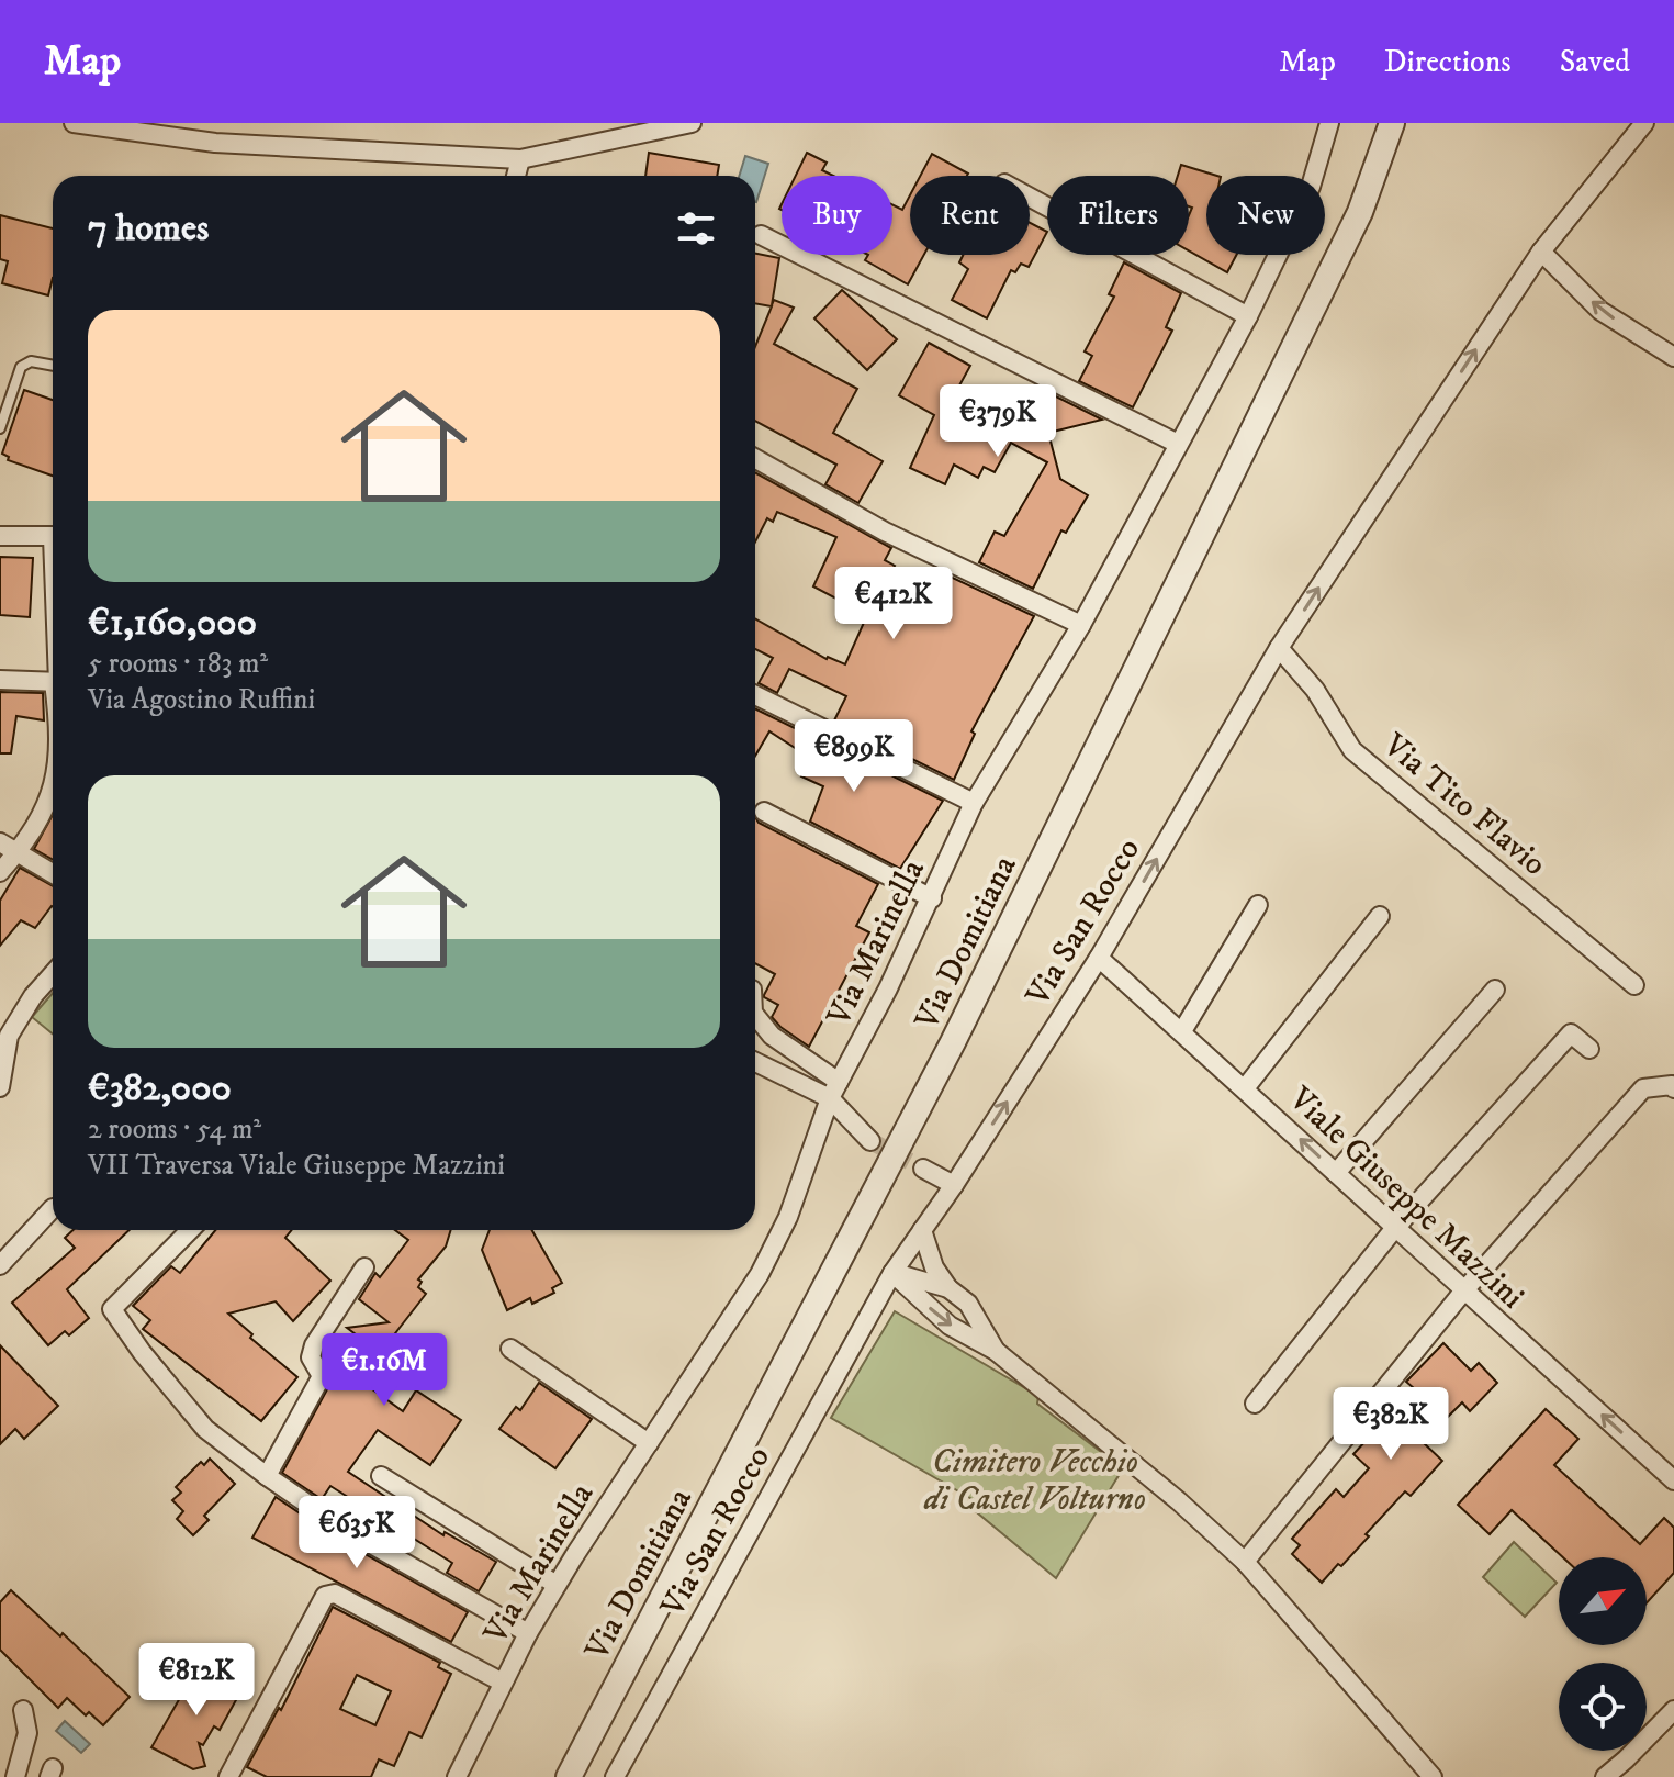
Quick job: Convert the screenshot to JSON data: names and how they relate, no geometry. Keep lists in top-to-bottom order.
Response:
{
  "streets": {
    "street": [
      "Via Tito Flavio",
      "Via San Rocco",
      "Via Marinella",
      "Via Domitiana",
      "Viale Giuseppe Mazzini"
    ]
  },
  "crossings": [
    ["Via Tito Flavio", "Via San Rocco"],
    ["Via San Rocco", "Viale Giuseppe Mazzini"]
  ],
  "one_way": ["Via San Rocco", "Viale Giuseppe Mazzini"],
  "parks": ["Cimitero Vecchio di Castel Volturno"],
  "north": "top right",
  "page": {
    "header": "Map",
    "nav": ["Map", "Directions", "Saved"],
    "chip": [
      "Buy",
      "Rent",
      "Filters",
      "New"
    ],
    "heading": "7 homes",
    "list": [
      {
        "name": "€1,160,000",
        "note": "5 rooms · 183 m² · Via Agostino Ruffini"
      },
      {
        "name": "€382,000",
        "note": "2 rooms · 54 m² · VII Traversa Viale Giuseppe Mazzini"
      }
    ],
    "price": [
      "€379K",
      "€412K",
      "€899K",
      "€1.16M",
      "€382K",
      "€635K",
      "€812K"
    ]
  }
}
